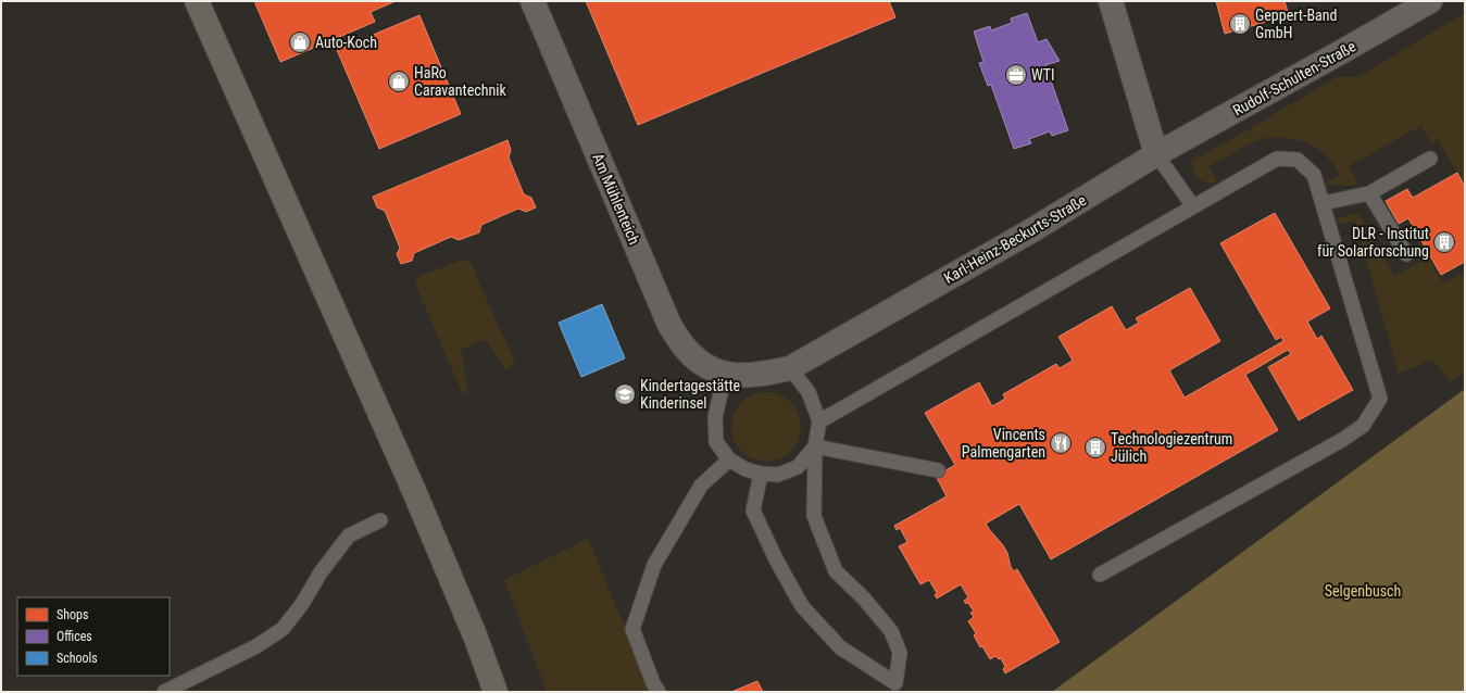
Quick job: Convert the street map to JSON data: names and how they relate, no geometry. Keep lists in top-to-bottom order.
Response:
{
  "streets": {
    "street": ["Rudolf-Schulten-Straße", "Am Mühlenteich", "Karl-Heinz-Beckurts-Straße"]
  },
  "crossings": [
    ["Rudolf-Schulten-Straße", "Karl-Heinz-Beckurts-Straße"],
    ["Am Mühlenteich", "Karl-Heinz-Beckurts-Straße"]
  ],
  "parks": ["Selgenbusch"],
  "places": {
    "building": ["Geppert-Band GmbH", "DLR - Institut für Solarforschung", "Technologiezentrum Jülich"],
    "shop": ["Auto-Koch", "HaRo Caravantechnik"],
    "office": ["WTI"],
    "school or university": ["Kindertagestätte Kinderinsel"],
    "restaurant": ["Vincents Palmengarten"]
  },
  "legend": ["Shops", "Offices", "Schools"]
}
